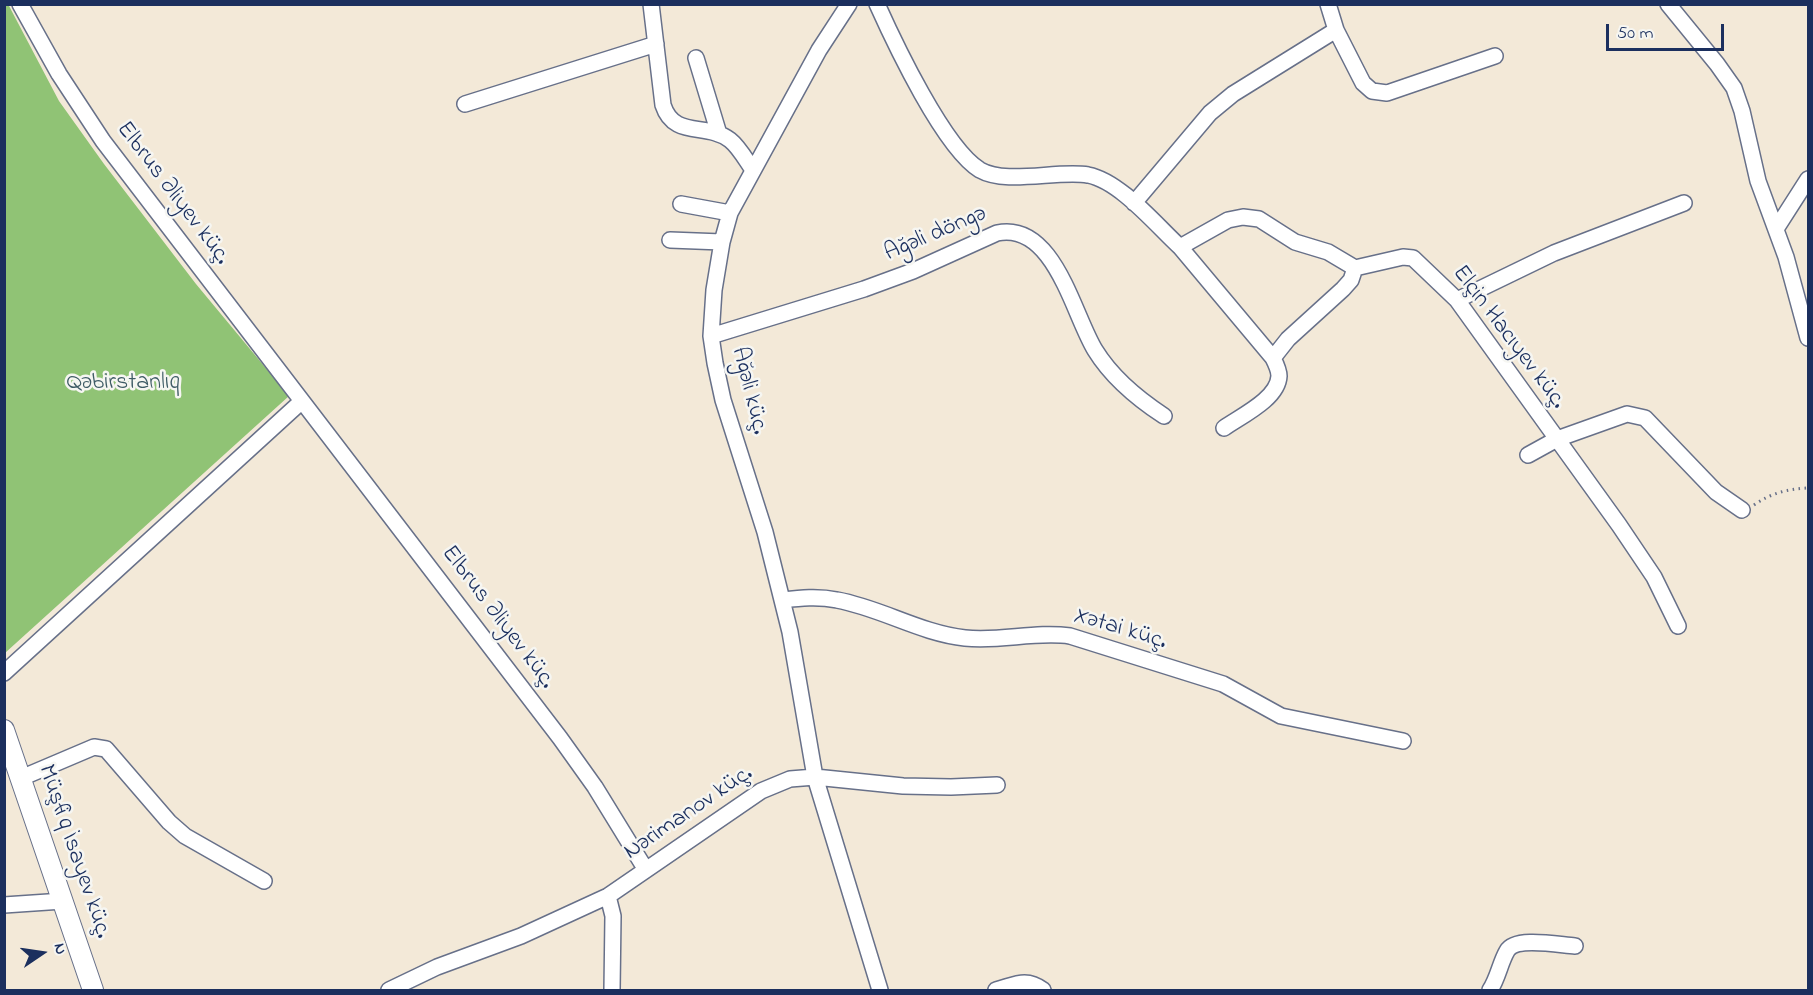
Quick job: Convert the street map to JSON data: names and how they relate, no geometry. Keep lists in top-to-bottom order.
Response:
{
  "streets": {
    "street": [
      "Elbrus Əliyev küç.",
      "Ağəli döngə",
      "Elçin Hacıyev küç.",
      "Ağəli küç.",
      "Xətai küç.",
      "Nərimanov küç.",
      "Müşfiq İsayev küç."
    ]
  },
  "crossings": [
    ["Elbrus Əliyev küç.", "Nərimanov küç."],
    ["Ağəli döngə", "Ağəli küç."],
    ["Ağəli küç.", "Xətai küç."],
    ["Ağəli küç.", "Nərimanov küç."]
  ],
  "parks": ["Qəbirstanlıq"],
  "scale_bar": "50 m",
  "north": "right"
}
